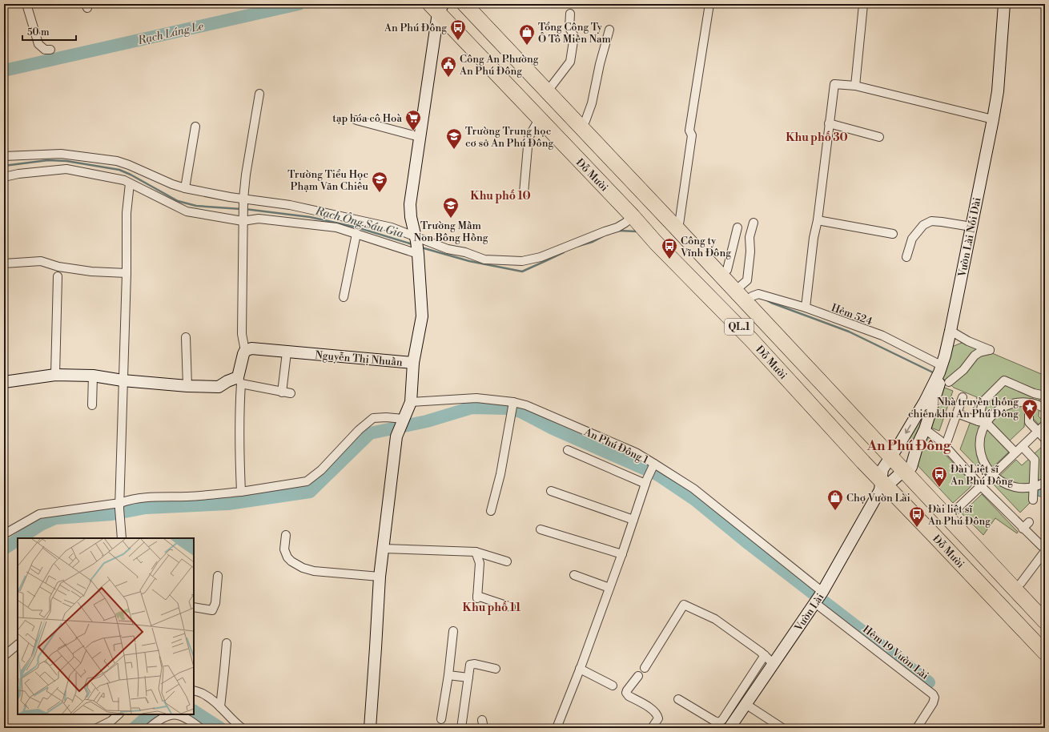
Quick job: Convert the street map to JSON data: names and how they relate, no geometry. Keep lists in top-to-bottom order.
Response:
{
  "streets": {
    "highway": ["Đỗ Mười", "QL.1"],
    "street": [
      "Vườn Lài Nối Dài",
      "Hẻm 524",
      "Nguyễn Thị Nhuần",
      "An Phú Đông 1",
      "Vườn Lài",
      "Hẻm 19 Vườn Lài"
    ]
  },
  "crossings": [
    ["Đỗ Mười", "Vườn Lài Nối Dài"],
    ["Đỗ Mười", "Hẻm 524"],
    ["Đỗ Mười", "Nguyễn Thị Nhuần"],
    ["Đỗ Mười", "Vườn Lài"],
    ["Vườn Lài Nối Dài", "Hẻm 524"],
    ["Vườn Lài Nối Dài", "Vườn Lài"],
    ["Hẻm 524", "Vườn Lài"],
    ["An Phú Đông 1", "Vườn Lài"],
    ["An Phú Đông 1", "Hẻm 19 Vườn Lài"],
    ["Vườn Lài", "Hẻm 19 Vườn Lài"]
  ],
  "districts": [
    "Khu phố 30",
    "Khu phố 10",
    "An Phú Đông",
    "Khu phố 11"
  ],
  "water": ["Rạch Láng Le", "Rạch Ông Sáu Gia"],
  "places": {
    "bus stop": [
      "An Phú Đông",
      "Công ty Vĩnh Đông",
      "Đài Liệt sĩ An Phú Đông",
      "Đài liệt sĩ An Phú Đông"
    ],
    "shop": ["Tổng Công Ty Ô Tô Miền Nam", "Chợ Vườn Lài"],
    "public building": ["Công An Phường An Phú Đông"],
    "supermarket": ["tạp hóa cô Hoà"],
    "school or university": ["Trường Trung học cơ sở An Phú Đông", "Trường Tiểu Học Phạm Văn Chiêu", "Trường Mầm Non Bông Hồng"],
    "place": ["Nhà truyền thống chiến khu An Phú Đông"]
  },
  "scale_bar": "50 m"
}
